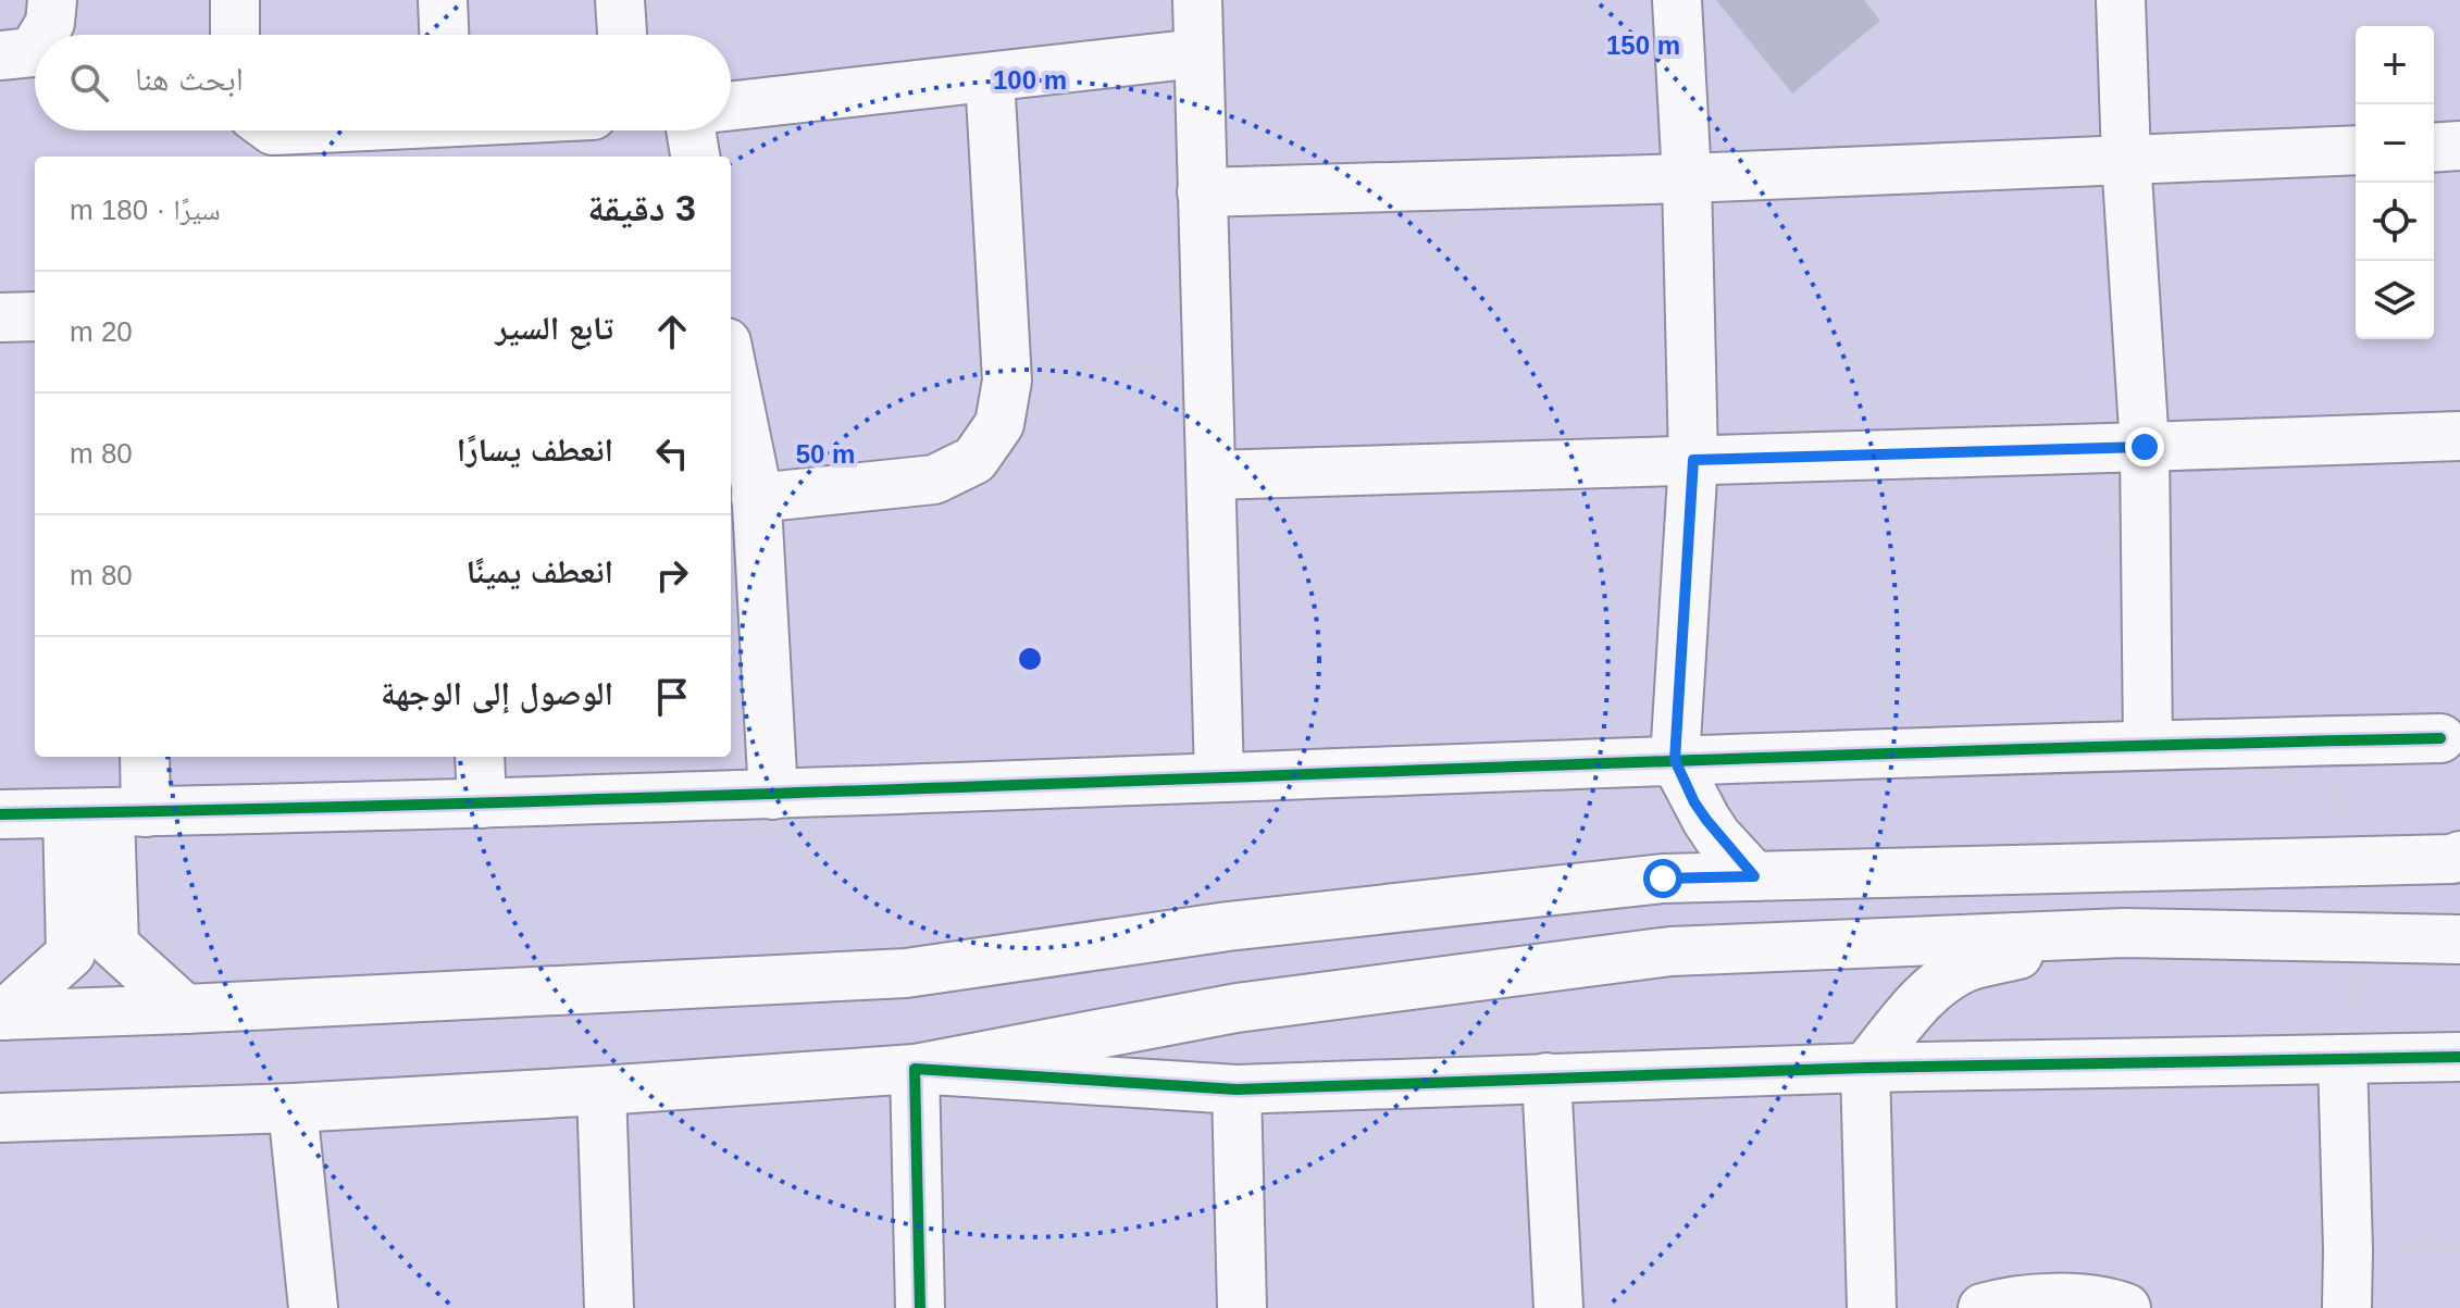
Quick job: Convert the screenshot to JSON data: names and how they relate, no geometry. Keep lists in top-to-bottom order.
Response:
{
  "page": {
    "map_buttons": ["+", "−"],
    "search": "ابحث هنا",
    "heading": ["3 دقيقة", "سيرًا · 180 m"],
    "list": [
      ["تابع السير", "20 m"],
      ["انعطف يسارًا", "80 m"],
      ["انعطف يمينًا", "80 m"],
      "الوصول إلى الوجهة"
    ]
  },
  "rings": ["150 m", "100 m", "50 m"]
}
